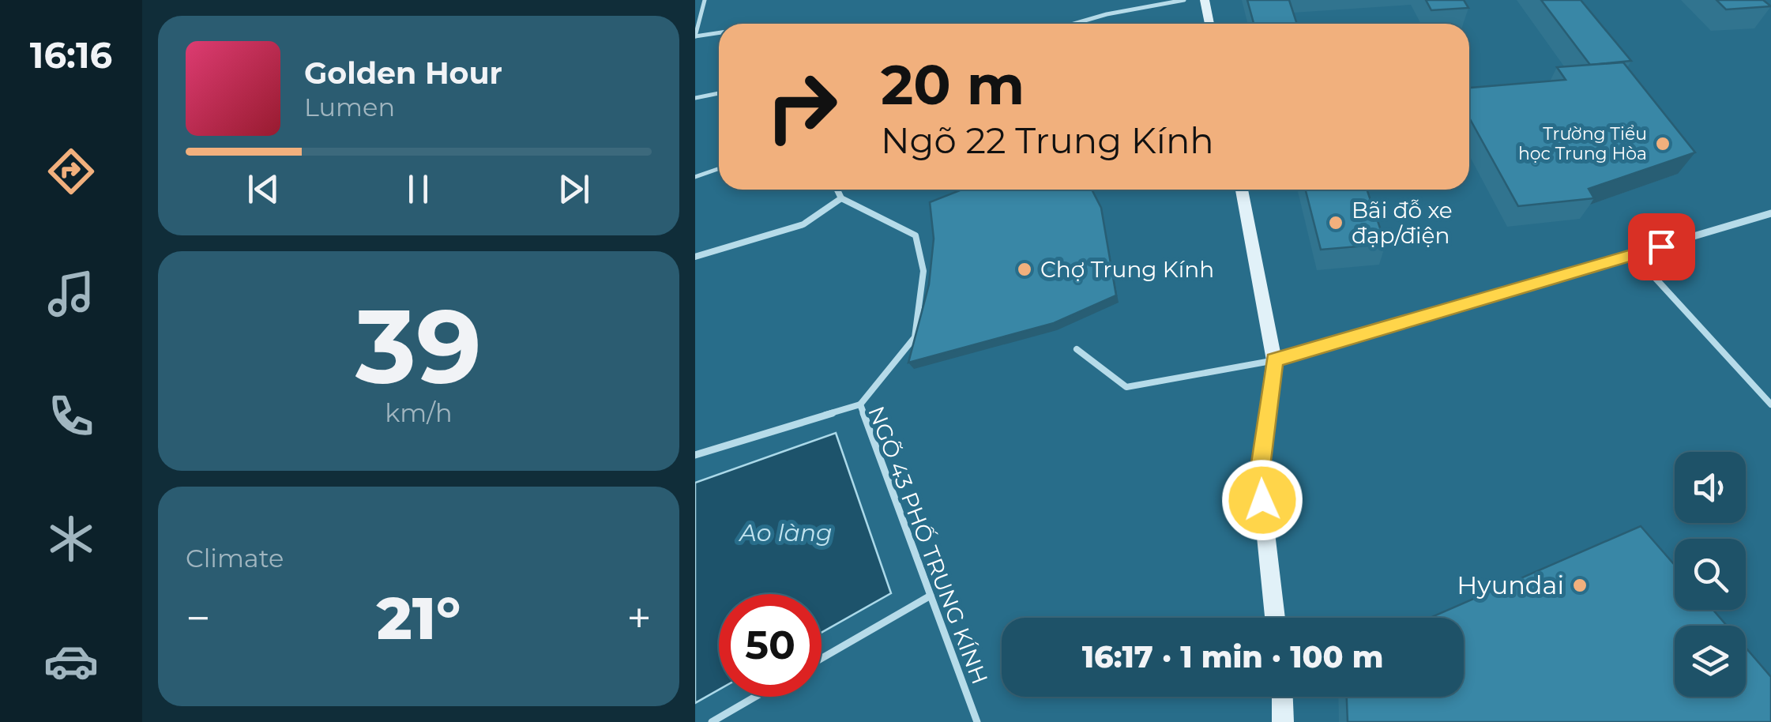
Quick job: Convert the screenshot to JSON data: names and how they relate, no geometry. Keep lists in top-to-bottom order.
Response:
{
  "streets": {
    "lane": ["NGÕ 43 PHỐ TRUNG KÍNH"]
  },
  "water": ["Ao làng"],
  "places": [
    "Trường Tiểu học Trung Hòa",
    "Bãi đỗ xe đạp/điện",
    "Chợ Trung Kính",
    "Hyundai"
  ],
  "page": {
    "tabs": "16:16",
    "turn": ["20 m", "Ngõ 22 Trung Kính"],
    "song": ["Golden Hour", "Lumen"],
    "tile": [
      ["39", "km/h"],
      "Climate"
    ],
    "heat": ["−", "21°", "+"],
    "limit": "50",
    "trip": "16:17 · 1 min · 100 m"
  }
}
